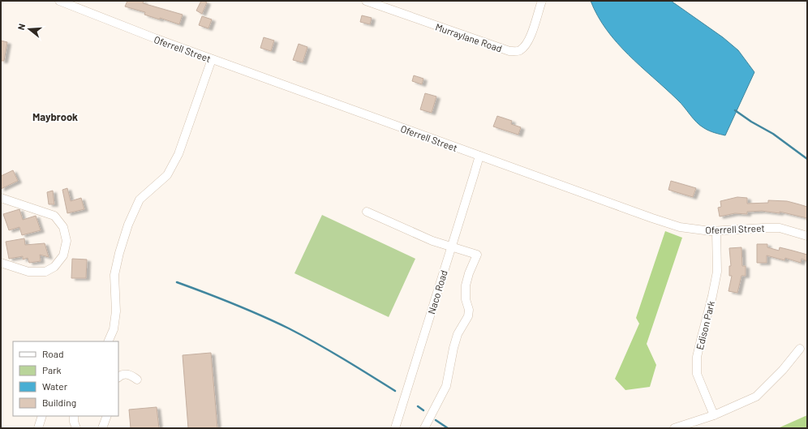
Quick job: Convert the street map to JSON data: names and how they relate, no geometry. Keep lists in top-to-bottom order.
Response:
{
  "streets": {
    "street": [
      "Murraylane Road",
      "Oferrell Street",
      "Naco Road",
      "Edison Park"
    ]
  },
  "crossings": [
    ["Oferrell Street", "Naco Road"],
    ["Oferrell Street", "Edison Park"]
  ],
  "districts": ["Maybrook"],
  "legend": [
    "Road",
    "Park",
    "Water",
    "Building"
  ],
  "north": "left"
}
